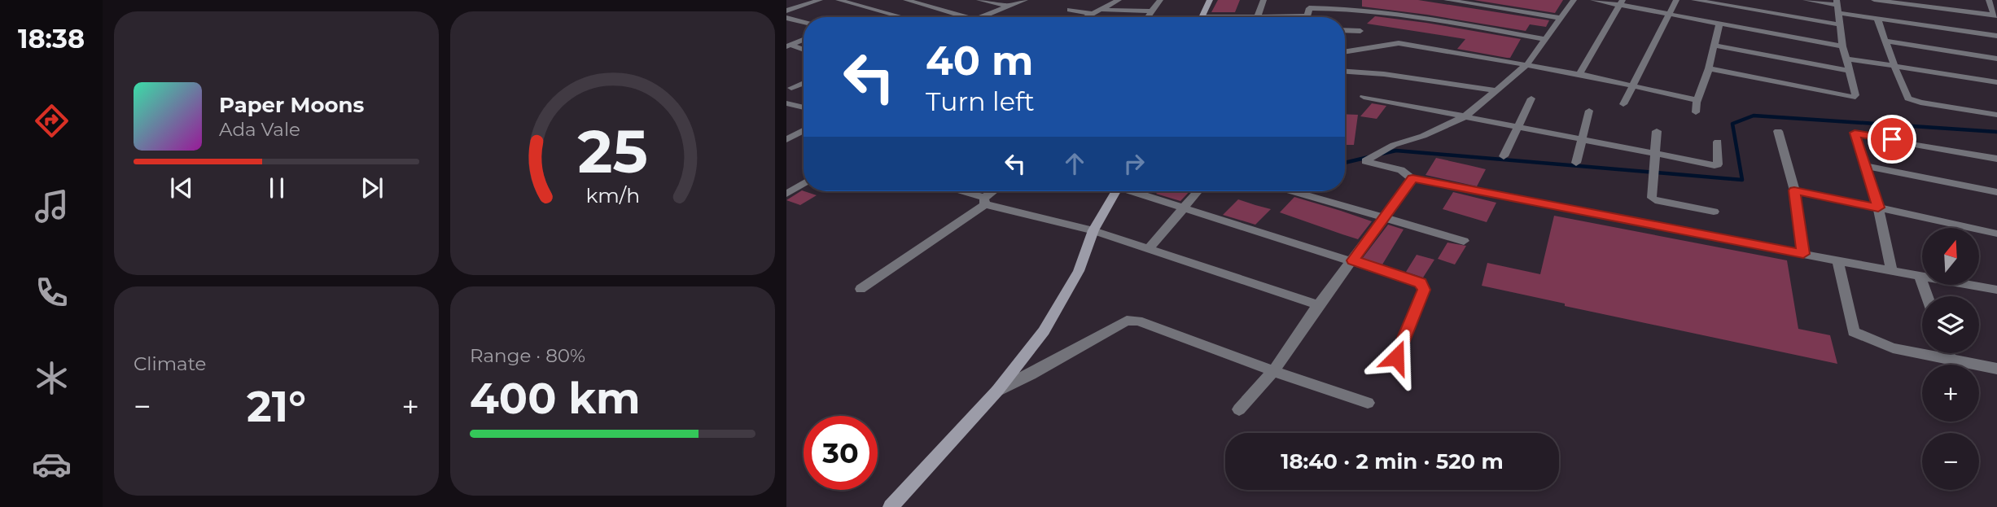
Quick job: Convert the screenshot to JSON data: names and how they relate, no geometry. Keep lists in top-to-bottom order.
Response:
{
  "north": "top",
  "page": {
    "tabs": "18:38",
    "turn": ["40 m", "Turn left"],
    "song": ["Paper Moons", "Ada Vale"],
    "map_buttons": ["+", "−"],
    "tile": [
      "Climate",
      ["Range · 80%", "400 km"]
    ],
    "heat": ["−", "21°", "+"],
    "limit": "30",
    "trip": "18:40 · 2 min · 520 m",
    "gauge": ["25", "km/h"]
  }
}
